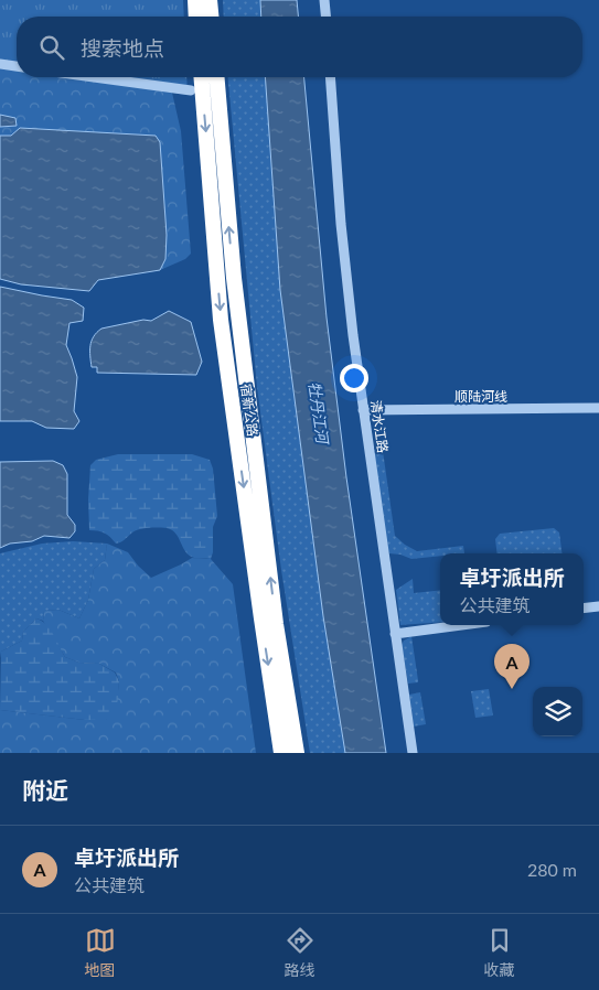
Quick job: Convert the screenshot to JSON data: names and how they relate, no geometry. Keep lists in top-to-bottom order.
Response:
{
  "streets": {
    "highway": ["宿新公路"],
    "street": ["顺陆河线", "清水江路"]
  },
  "crossings": [
    ["顺陆河线", "清水江路"]
  ],
  "water": ["牡丹江河"],
  "page": {
    "search": "搜索地点",
    "popup": ["卓圩派出所", "公共建筑"],
    "pins": "A",
    "heading": "附近",
    "list": [
      {
        "mark": "A",
        "name": "卓圩派出所",
        "note": "公共建筑",
        "value": "280 m"
      }
    ],
    "nav": ["地图", "路线", "收藏"]
  }
}
